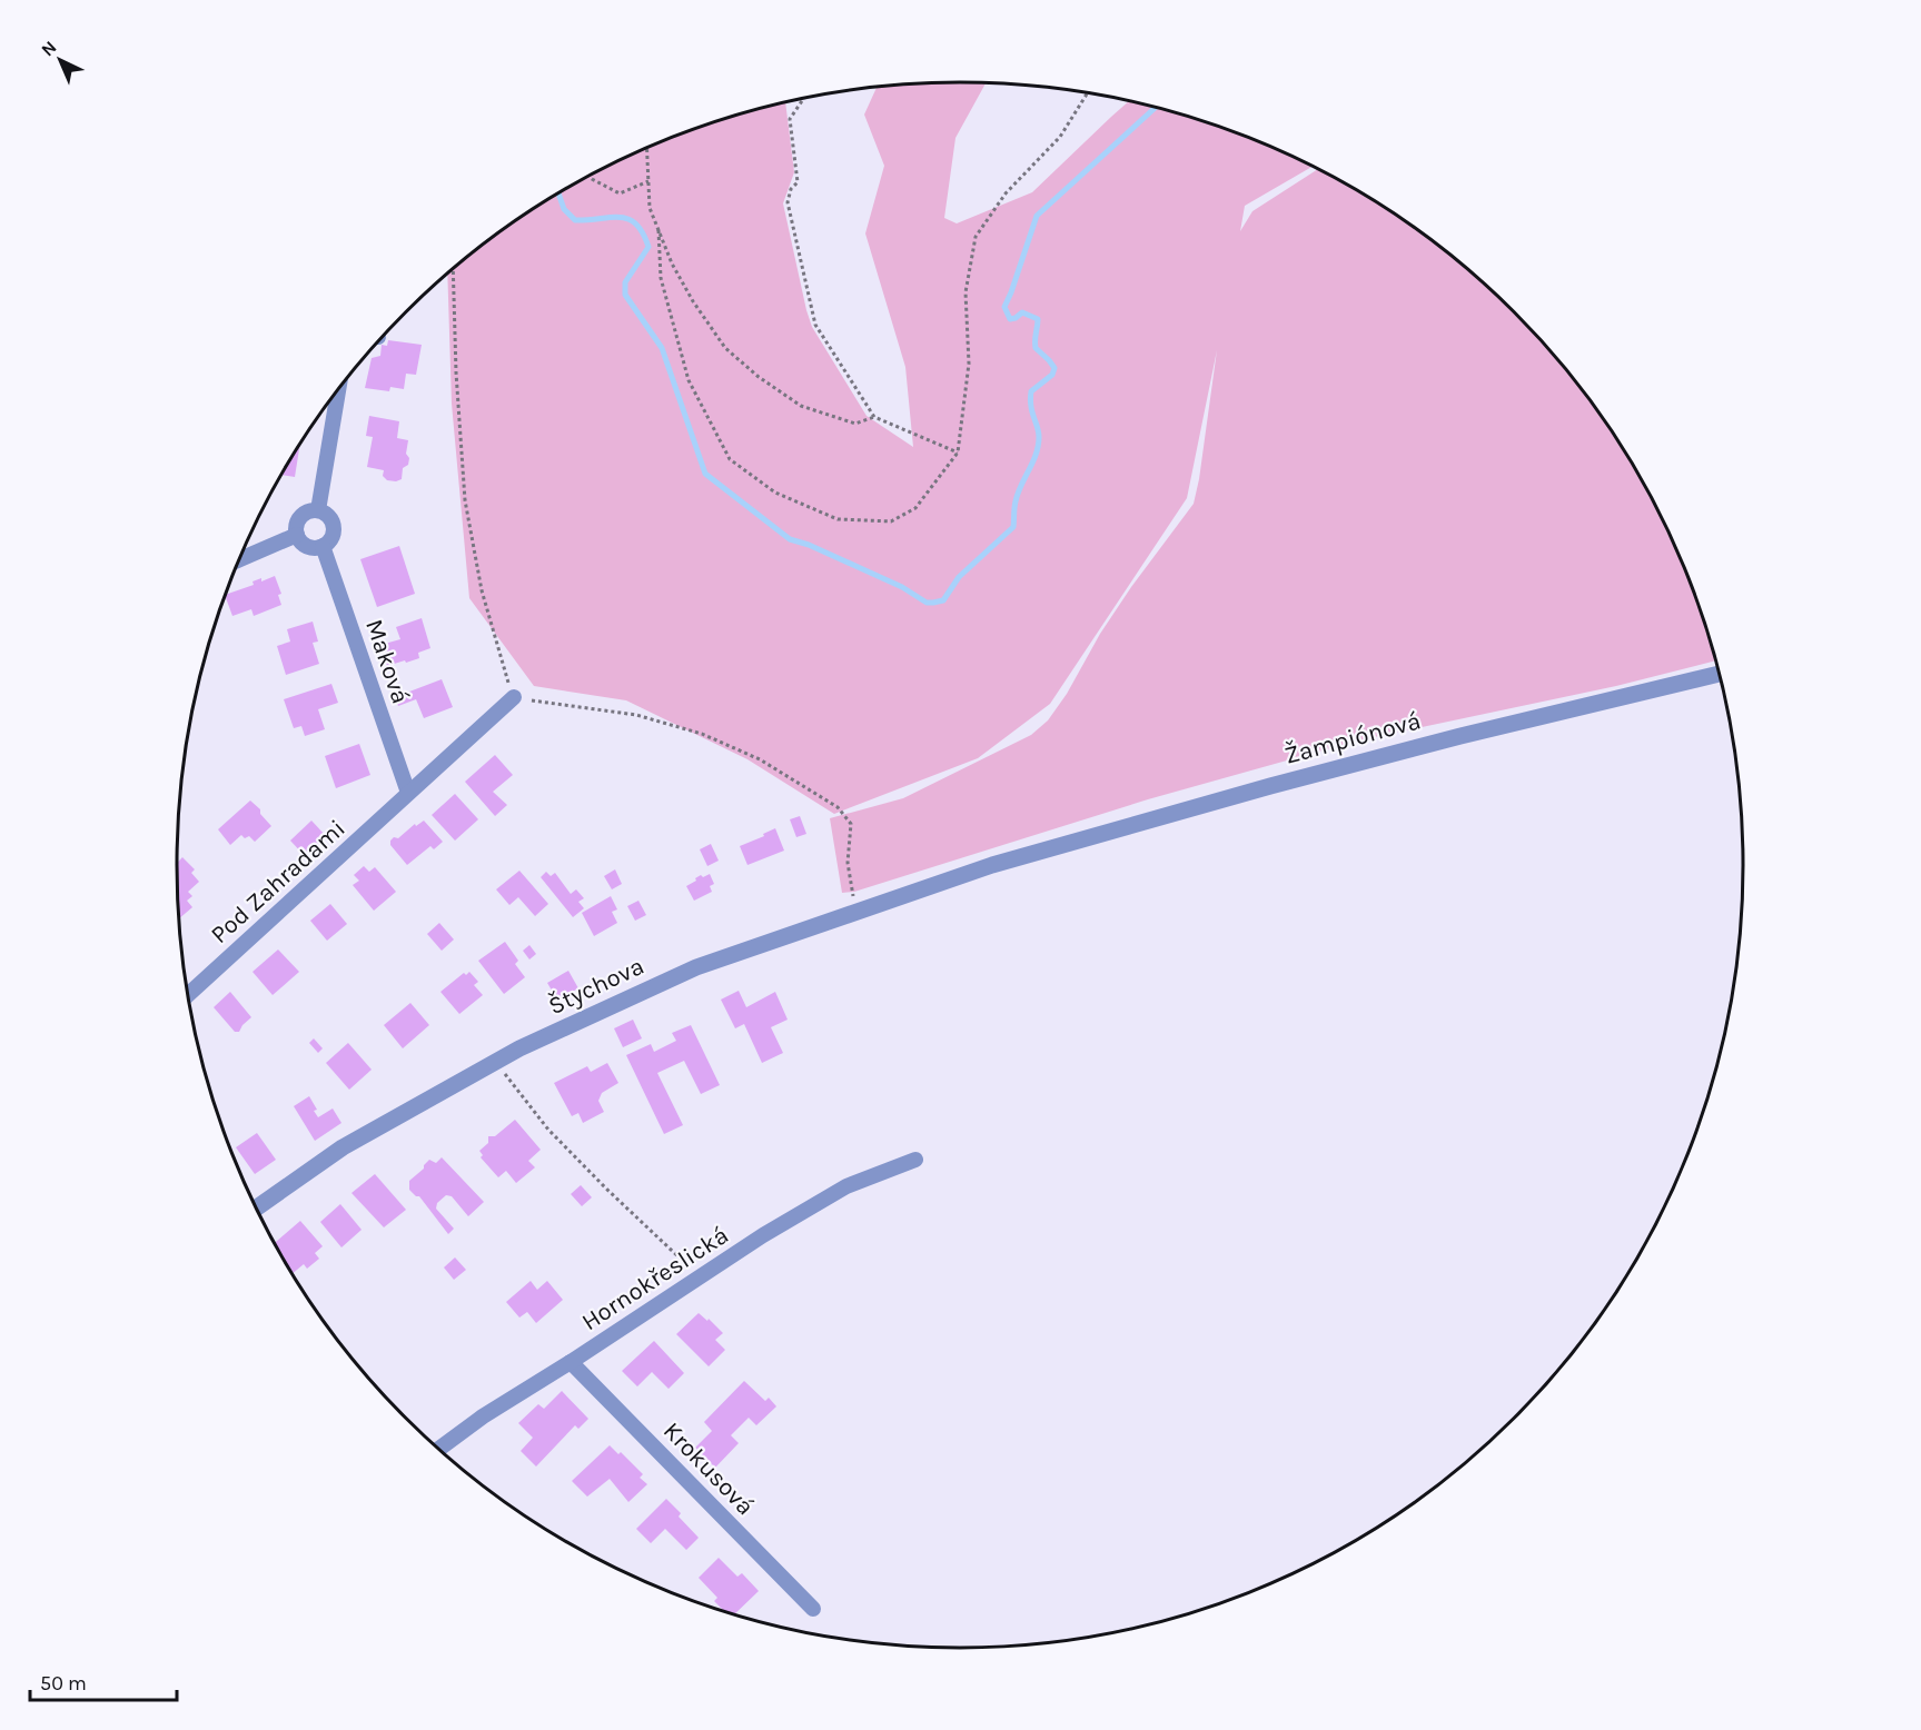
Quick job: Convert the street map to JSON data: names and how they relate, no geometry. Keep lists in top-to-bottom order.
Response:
{
  "streets": {
    "street": [
      "Maková",
      "Žampiónová",
      "Pod Zahradami",
      "Štychova",
      "Hornokřeslická",
      "Krokusová"
    ]
  },
  "crossings": [
    ["Maková", "Pod Zahradami"],
    ["Žampiónová", "Štychova"],
    ["Hornokřeslická", "Krokusová"]
  ],
  "scale_bar": "50 m",
  "north": "top left"
}
